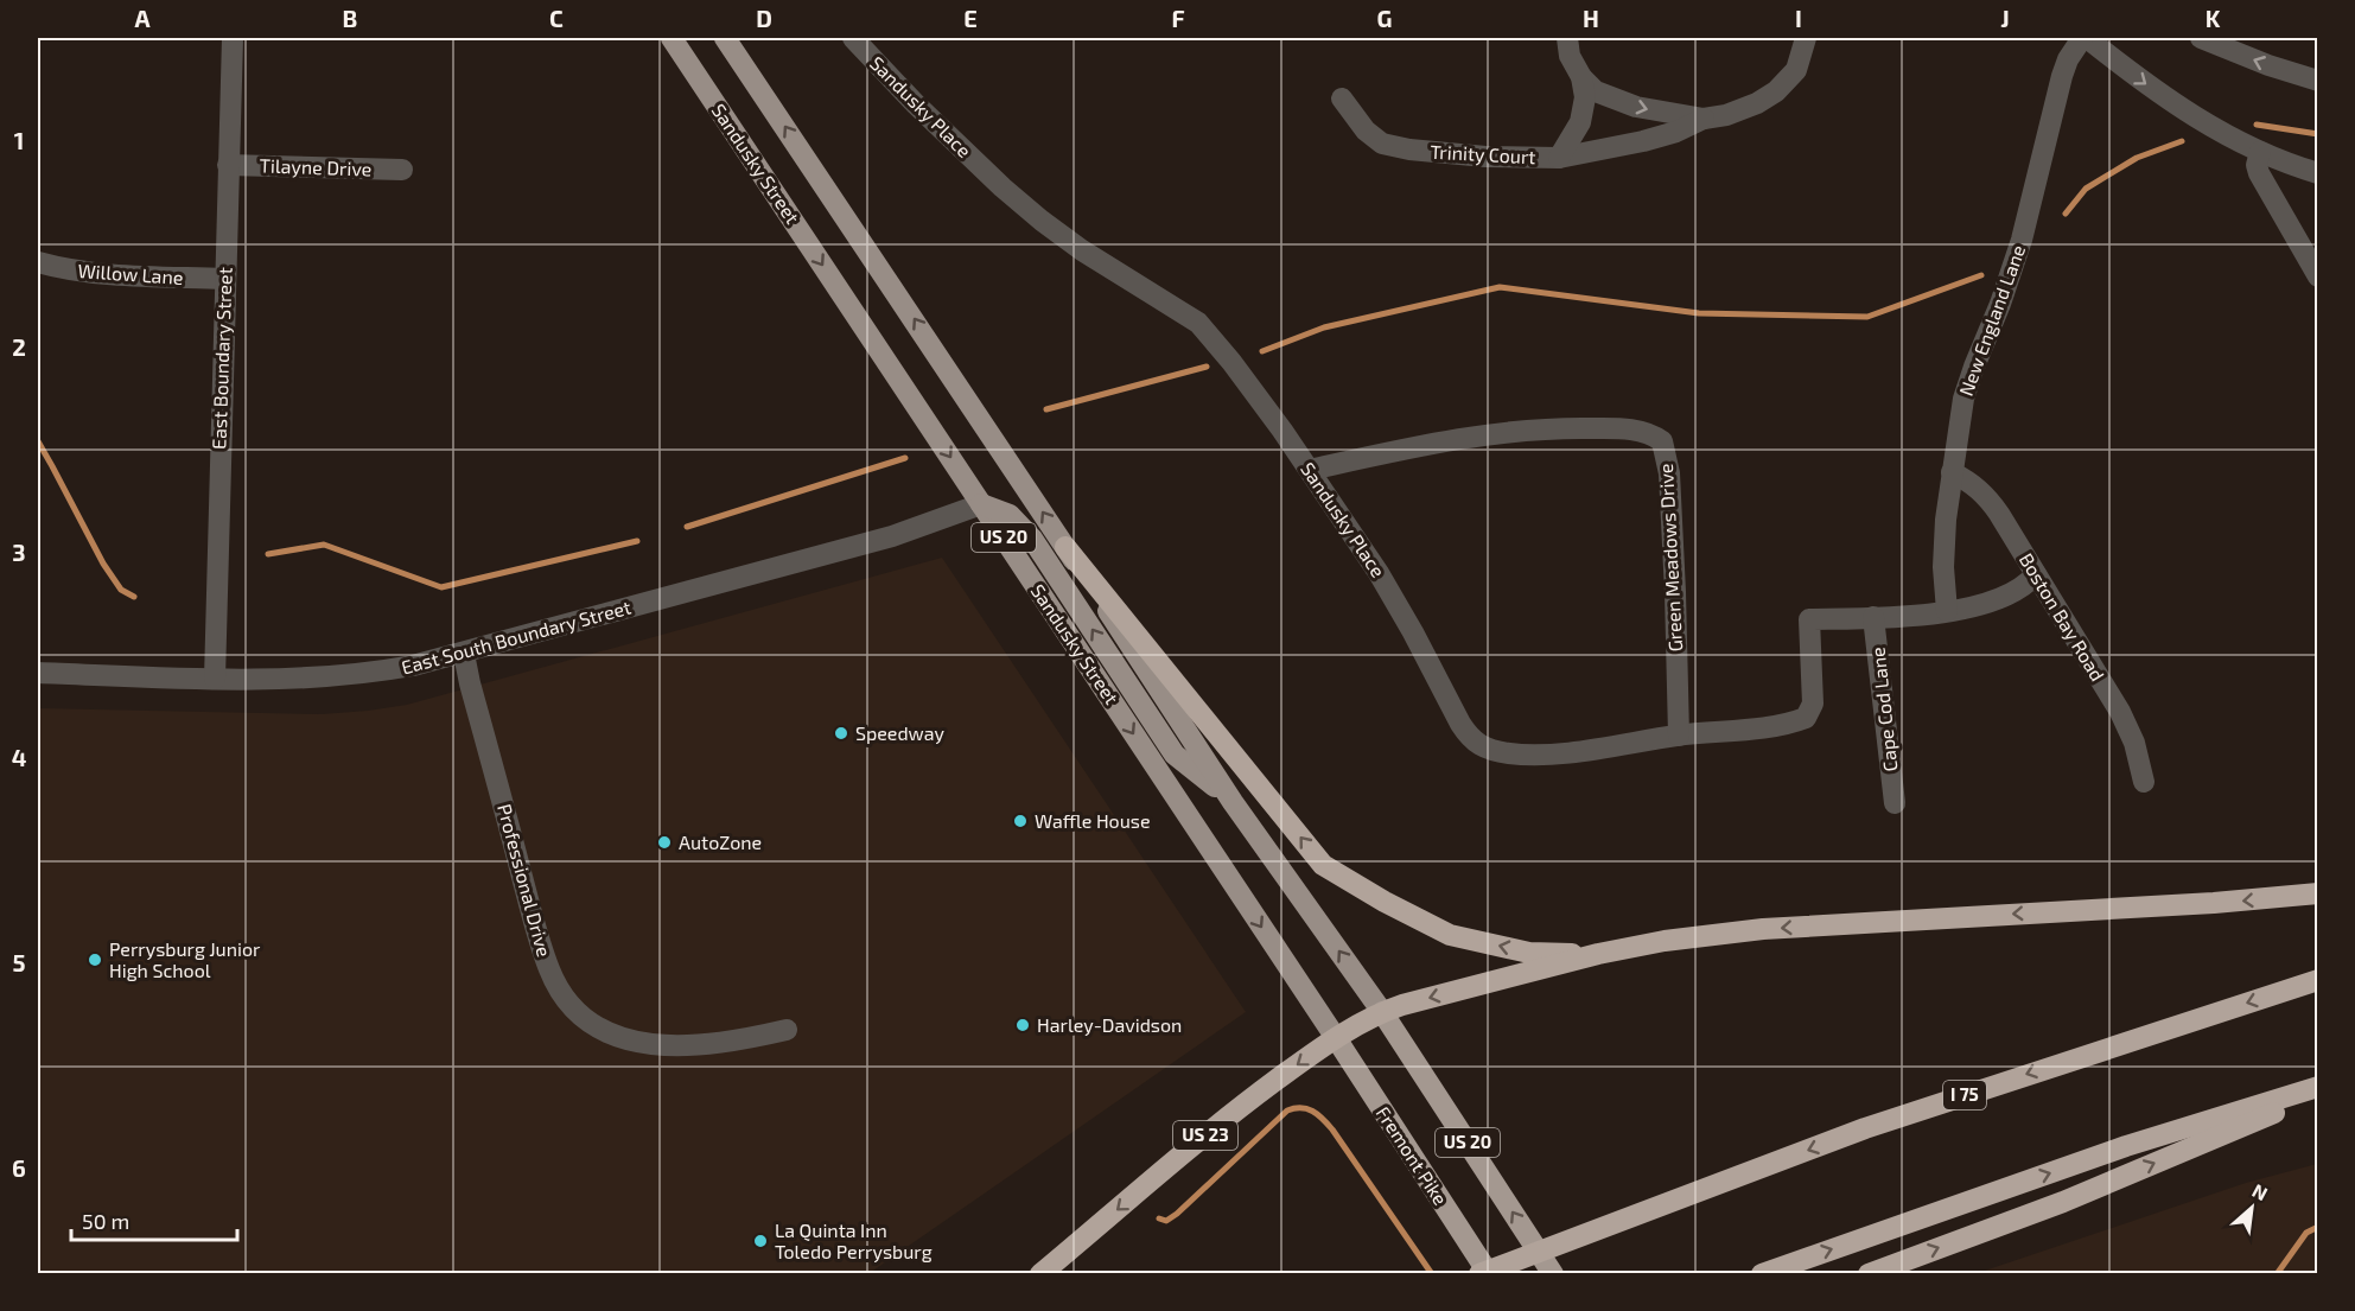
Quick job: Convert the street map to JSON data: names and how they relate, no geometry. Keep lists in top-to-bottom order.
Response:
{
  "streets": {
    "highway": [
      "US 20",
      "I 75",
      "US 23",
      "Fremont Pike"
    ],
    "main road": ["Sandusky Street"],
    "street": [
      "Sandusky Place",
      "Trinity Court",
      "Tilayne Drive",
      "Willow Lane",
      "New England Lane",
      "East Boundary Street",
      "Green Meadows Drive",
      "Boston Bay Road",
      "East South Boundary Street",
      "Cape Cod Lane",
      "Professional Drive"
    ]
  },
  "crossings": [
    ["Sandusky Place", "Green Meadows Drive"],
    ["Sandusky Place", "Cape Cod Lane"],
    ["Sandusky Street", "East South Boundary Street"],
    ["Sandusky Street", "US 23"],
    ["Sandusky Street", "Fremont Pike"],
    ["Tilayne Drive", "East Boundary Street"],
    ["Willow Lane", "East Boundary Street"],
    ["New England Lane", "Boston Bay Road"],
    ["East Boundary Street", "East South Boundary Street"],
    ["US 20", "US 23"],
    ["East South Boundary Street", "Professional Drive"],
    ["US 23", "Fremont Pike"]
  ],
  "places": [
    "Speedway",
    "Waffle House",
    "AutoZone",
    "Perrysburg Junior High School",
    "Harley-Davidson",
    "La Quinta Inn Toledo Perrysburg"
  ],
  "scale_bar": "50 m",
  "north": "top right",
  "grid": {
    "columns": [
      "A",
      "B",
      "C",
      "D",
      "E",
      "F",
      "G",
      "H",
      "I",
      "J",
      "K"
    ],
    "rows": [
      "1",
      "2",
      "3",
      "4",
      "5",
      "6"
    ]
  }
}
